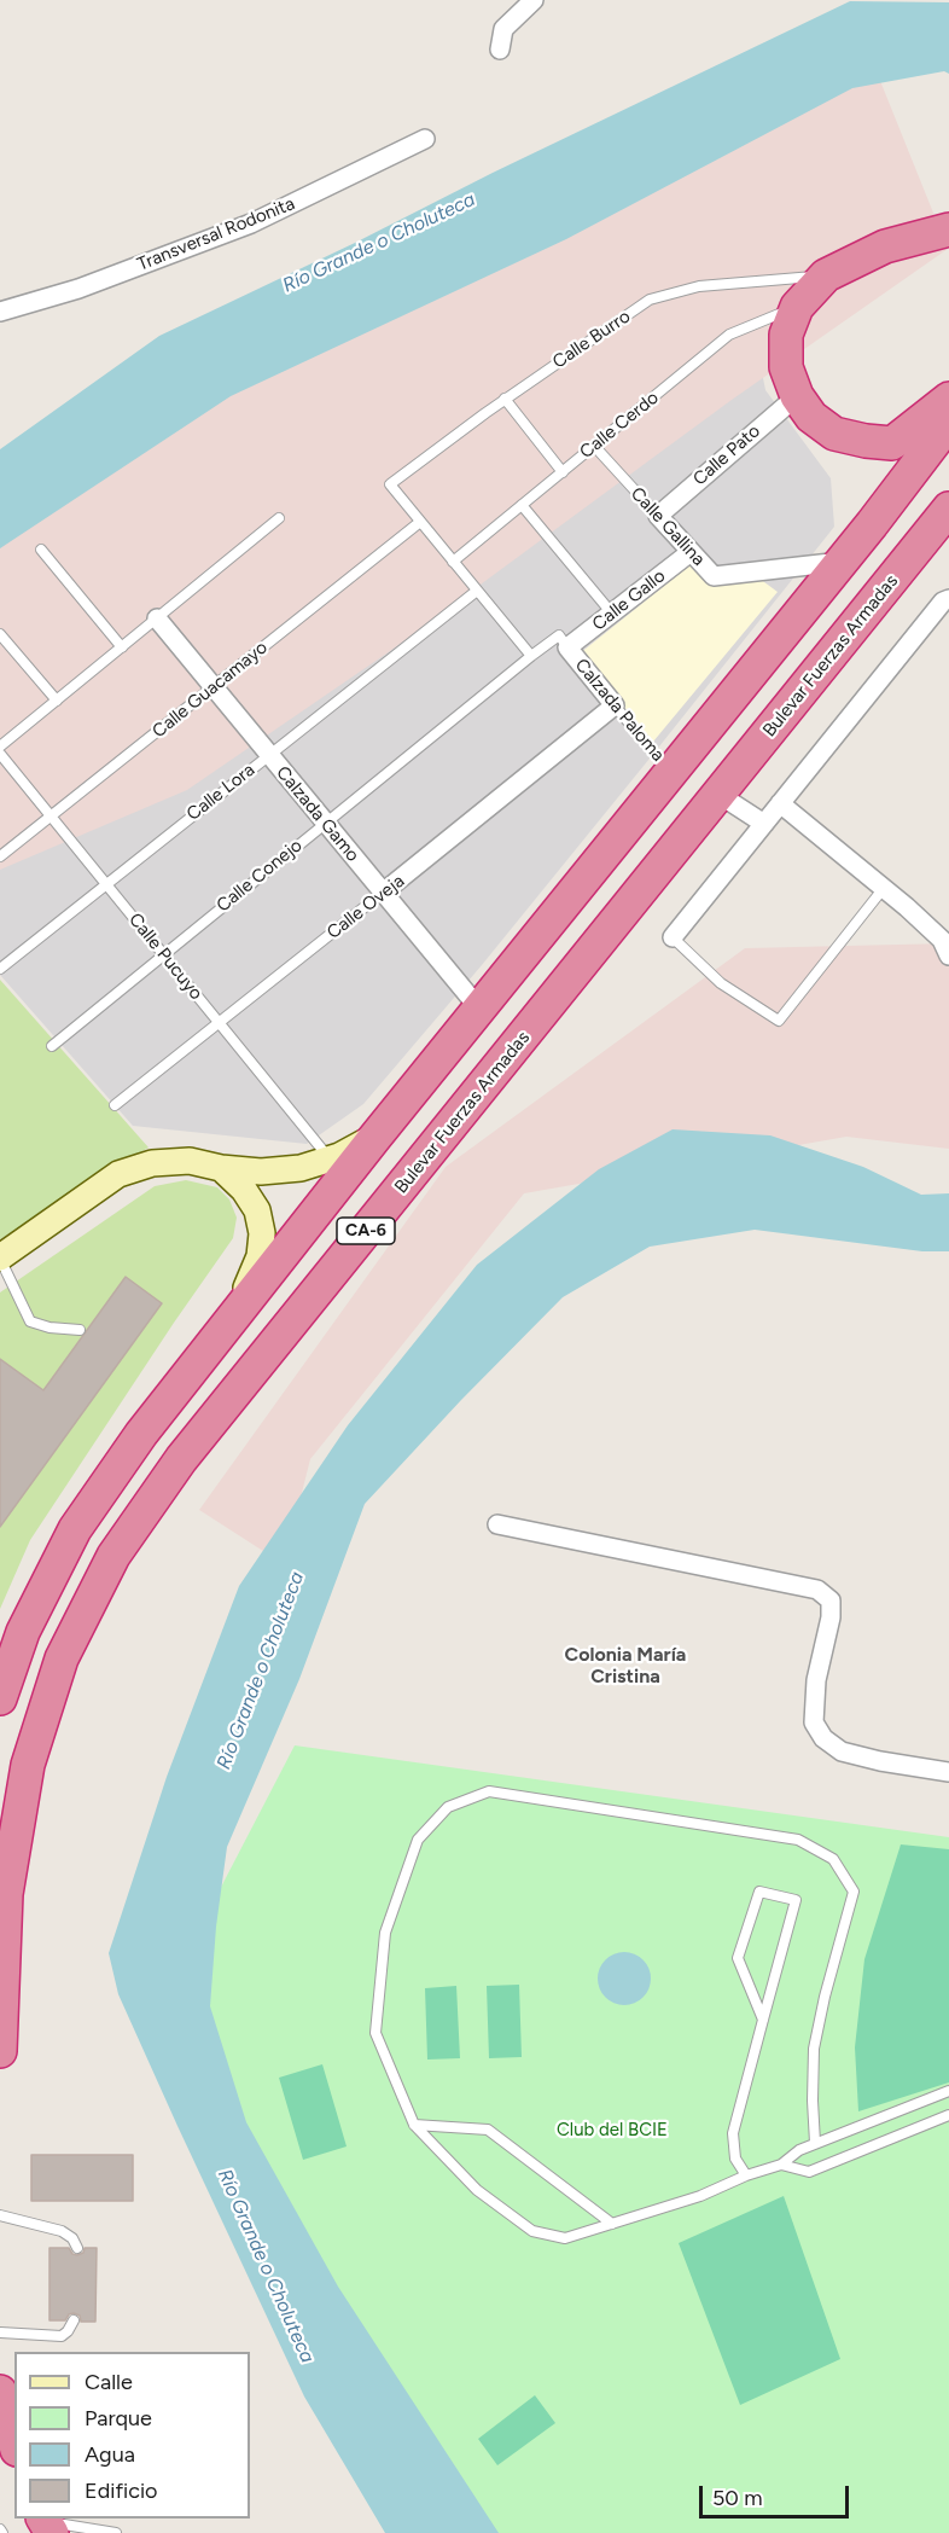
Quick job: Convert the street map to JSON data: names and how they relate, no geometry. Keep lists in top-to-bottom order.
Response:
{
  "streets": {
    "highway": ["Bulevar Fuerzas Armadas", "CA-6"],
    "street": [
      "Transversal Rodonita",
      "Calle Pato",
      "Calle Gallina",
      "Calle Gallo",
      "Calzada Paloma",
      "Calzada Gamo",
      "Calle Oveja"
    ],
    "lane": [
      "Calle Burro",
      "Calle Cerdo",
      "Calle Guacamayo",
      "Calle Lora",
      "Calle Conejo",
      "Calle Pucuyo"
    ]
  },
  "crossings": [
    ["Calle Burro", "Calle Guacamayo"],
    ["Calle Cerdo", "Calle Gallina"],
    ["Calle Pato", "Calle Gallina"],
    ["Calle Gallina", "Calle Gallo"],
    ["Calle Gallina", "CA-6"],
    ["Calle Gallo", "Calzada Paloma"],
    ["Calle Gallo", "Calle Conejo"],
    ["Calle Guacamayo", "Calzada Gamo"],
    ["Calle Guacamayo", "Calle Pucuyo"],
    ["Calzada Paloma", "Calle Conejo"],
    ["Calzada Paloma", "Calle Oveja"],
    ["Calzada Paloma", "CA-6"],
    ["Calle Lora", "Calzada Gamo"],
    ["Calle Lora", "Calle Pucuyo"],
    ["Calzada Gamo", "Calle Conejo"],
    ["Calzada Gamo", "Calle Oveja"],
    ["Calzada Gamo", "CA-6"],
    ["Calle Conejo", "Calle Pucuyo"],
    ["Calle Oveja", "Calle Pucuyo"]
  ],
  "districts": ["Colonia María Cristina"],
  "water": ["Río Grande o Choluteca"],
  "parks": ["Club del BCIE"],
  "legend": [
    "Calle",
    "Parque",
    "Agua",
    "Edificio"
  ],
  "scale_bar": "50 m"
}
